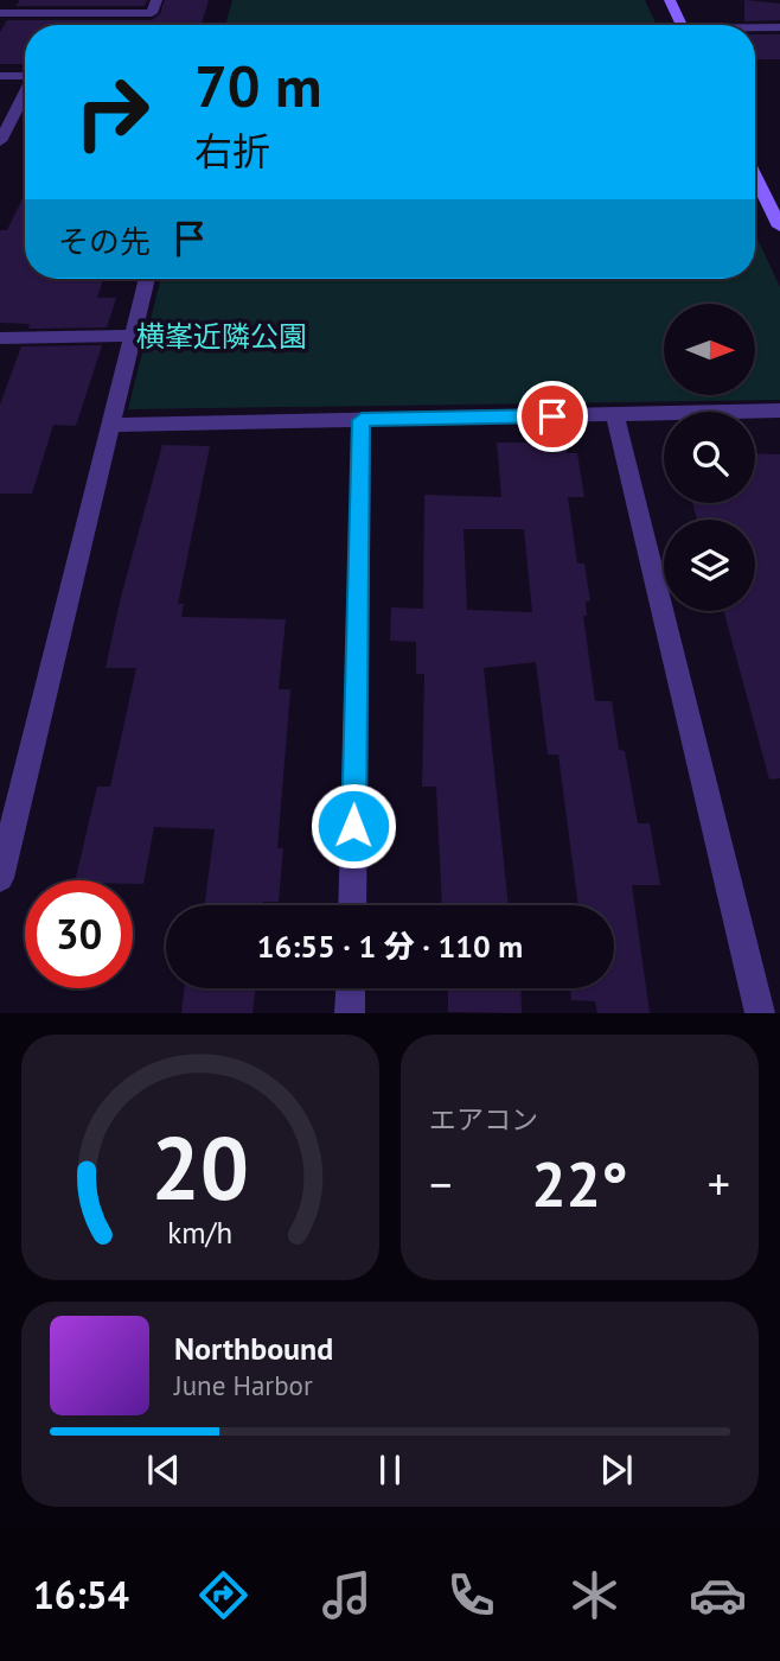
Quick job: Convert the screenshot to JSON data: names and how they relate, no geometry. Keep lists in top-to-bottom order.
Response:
{
  "parks": ["横峯近隣公園"],
  "north": "right",
  "page": {
    "turn": ["70 m", "右折"],
    "then": "その先",
    "limit": "30",
    "trip": "16:55 · 1 分 · 110 m",
    "tile": "エアコン",
    "heat": ["−", "22°", "+"],
    "song": ["Northbound", "June Harbor"],
    "tabs": "16:54",
    "gauge": ["20", "km/h"]
  }
}
